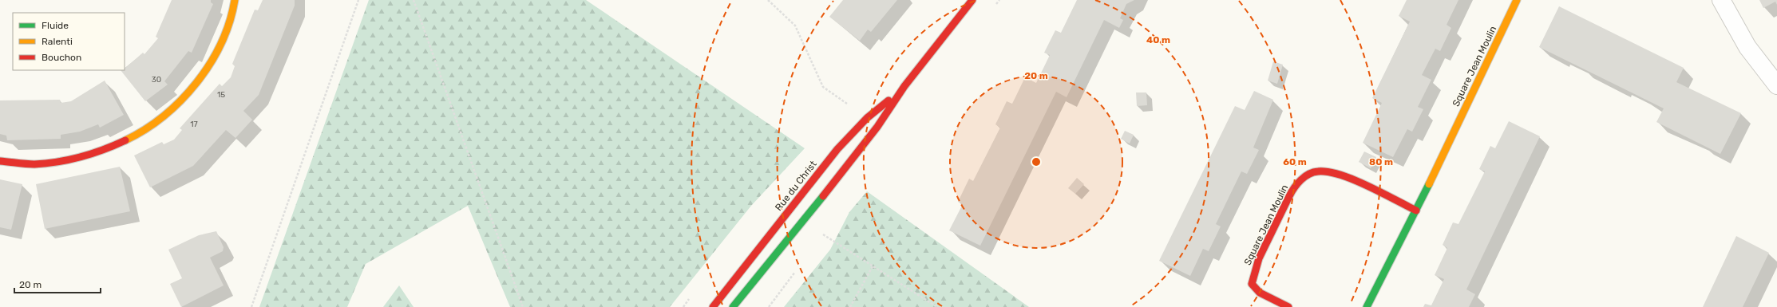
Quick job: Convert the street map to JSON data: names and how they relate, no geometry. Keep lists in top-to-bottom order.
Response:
{
  "streets": {
    "street": ["Square Jean Moulin", "Rue du Christ"]
  },
  "house_numbers": ["30", "15", "17"],
  "legend": ["Fluide", "Ralenti", "Bouchon"],
  "scale_bar": "20 m",
  "rings": [
    "40 m",
    "20 m",
    "60 m",
    "80 m"
  ]
}
